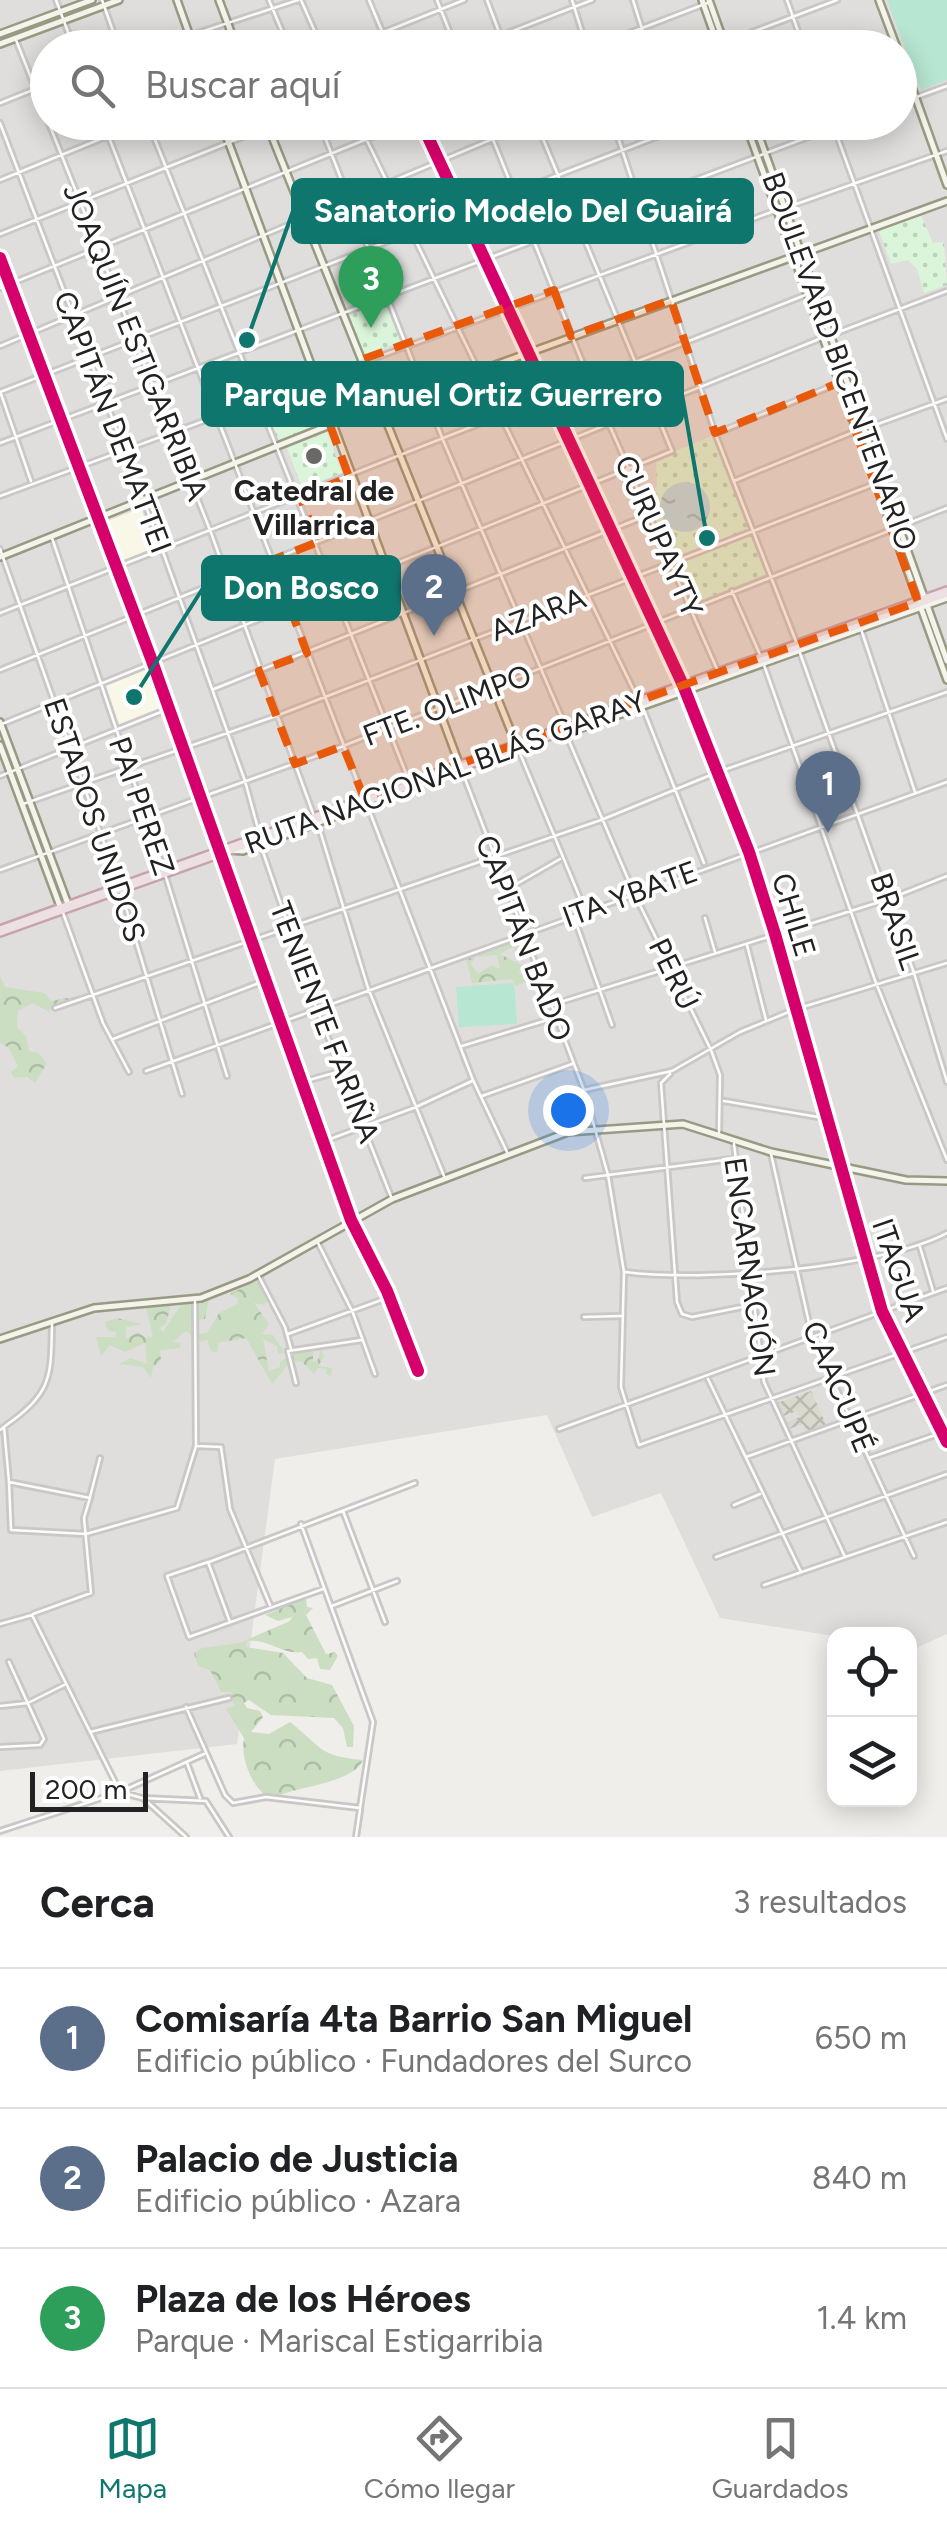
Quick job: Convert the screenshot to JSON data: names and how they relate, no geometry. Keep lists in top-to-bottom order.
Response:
{
  "streets": {
    "highway": ["RUTA NACIONAL BLÁS GARAY"],
    "main road": ["BOULEVARD BICENTENARIO"],
    "street": [
      "JOAQUÍN ESTIGARRIBIA",
      "CAPITÁN DEMATTEI",
      "CURUPAYTY",
      "AZARA",
      "FTE. OLIMPO",
      "PAI PEREZ",
      "ESTADOS UNIDOS",
      "ITA YBATE",
      "CHILE",
      "BRASIL",
      "CAPITÁN BADO",
      "PERÚ",
      "TENIENTE FARIÑA",
      "ENCARNACIÓN",
      "ITAGUA",
      "CAACUPÉ"
    ]
  },
  "crossings": [
    ["JOAQUÍN ESTIGARRIBIA", "AZARA"],
    ["JOAQUÍN ESTIGARRIBIA", "FTE. OLIMPO"],
    ["JOAQUÍN ESTIGARRIBIA", "RUTA NACIONAL BLÁS GARAY"],
    ["JOAQUÍN ESTIGARRIBIA", "ITA YBATE"],
    ["BOULEVARD BICENTENARIO", "AZARA"],
    ["BOULEVARD BICENTENARIO", "FTE. OLIMPO"],
    ["BOULEVARD BICENTENARIO", "RUTA NACIONAL BLÁS GARAY"],
    ["CAPITÁN DEMATTEI", "AZARA"],
    ["CAPITÁN DEMATTEI", "FTE. OLIMPO"],
    ["CAPITÁN DEMATTEI", "RUTA NACIONAL BLÁS GARAY"],
    ["CAPITÁN DEMATTEI", "TENIENTE FARIÑA"],
    ["CURUPAYTY", "AZARA"],
    ["CURUPAYTY", "FTE. OLIMPO"],
    ["CURUPAYTY", "RUTA NACIONAL BLÁS GARAY"],
    ["AZARA", "PAI PEREZ"],
    ["AZARA", "ESTADOS UNIDOS"],
    ["AZARA", "CHILE"],
    ["AZARA", "BRASIL"],
    ["AZARA", "PERÚ"],
    ["FTE. OLIMPO", "PAI PEREZ"],
    ["FTE. OLIMPO", "ESTADOS UNIDOS"],
    ["FTE. OLIMPO", "CHILE"],
    ["FTE. OLIMPO", "BRASIL"],
    ["FTE. OLIMPO", "PERÚ"],
    ["RUTA NACIONAL BLÁS GARAY", "PAI PEREZ"],
    ["RUTA NACIONAL BLÁS GARAY", "ESTADOS UNIDOS"],
    ["RUTA NACIONAL BLÁS GARAY", "CHILE"],
    ["RUTA NACIONAL BLÁS GARAY", "BRASIL"],
    ["RUTA NACIONAL BLÁS GARAY", "CAPITÁN BADO"],
    ["RUTA NACIONAL BLÁS GARAY", "PERÚ"],
    ["RUTA NACIONAL BLÁS GARAY", "TENIENTE FARIÑA"],
    ["PAI PEREZ", "ITA YBATE"],
    ["ESTADOS UNIDOS", "ITA YBATE"],
    ["ITA YBATE", "CHILE"],
    ["ITA YBATE", "BRASIL"],
    ["ITA YBATE", "CAPITÁN BADO"],
    ["ITA YBATE", "PERÚ"],
    ["ITA YBATE", "TENIENTE FARIÑA"],
    ["CHILE", "ITAGUA"]
  ],
  "places": [
    "Sanatorio Modelo Del Guairá",
    "Catedral de Villarrica",
    "Parque Manuel Ortiz Guerrero",
    "Don Bosco"
  ],
  "scale_bar": "200 m",
  "page": {
    "search": "Buscar aquí",
    "pins": ["3", "2", "1"],
    "scale": "200 m",
    "heading": ["Cerca", "3 resultados"],
    "list": [
      {
        "mark": "1",
        "name": "Comisaría 4ta Barrio San Miguel",
        "note": "Edificio público · Fundadores del Surco",
        "value": "650 m"
      },
      {
        "mark": "2",
        "name": "Palacio de Justicia",
        "note": "Edificio público · Azara",
        "value": "840 m"
      },
      {
        "mark": "3",
        "name": "Plaza de los Héroes",
        "note": "Parque · Mariscal Estigarribia",
        "value": "1.4 km"
      }
    ],
    "nav": ["Mapa", "Cómo llegar", "Guardados"]
  }
}
